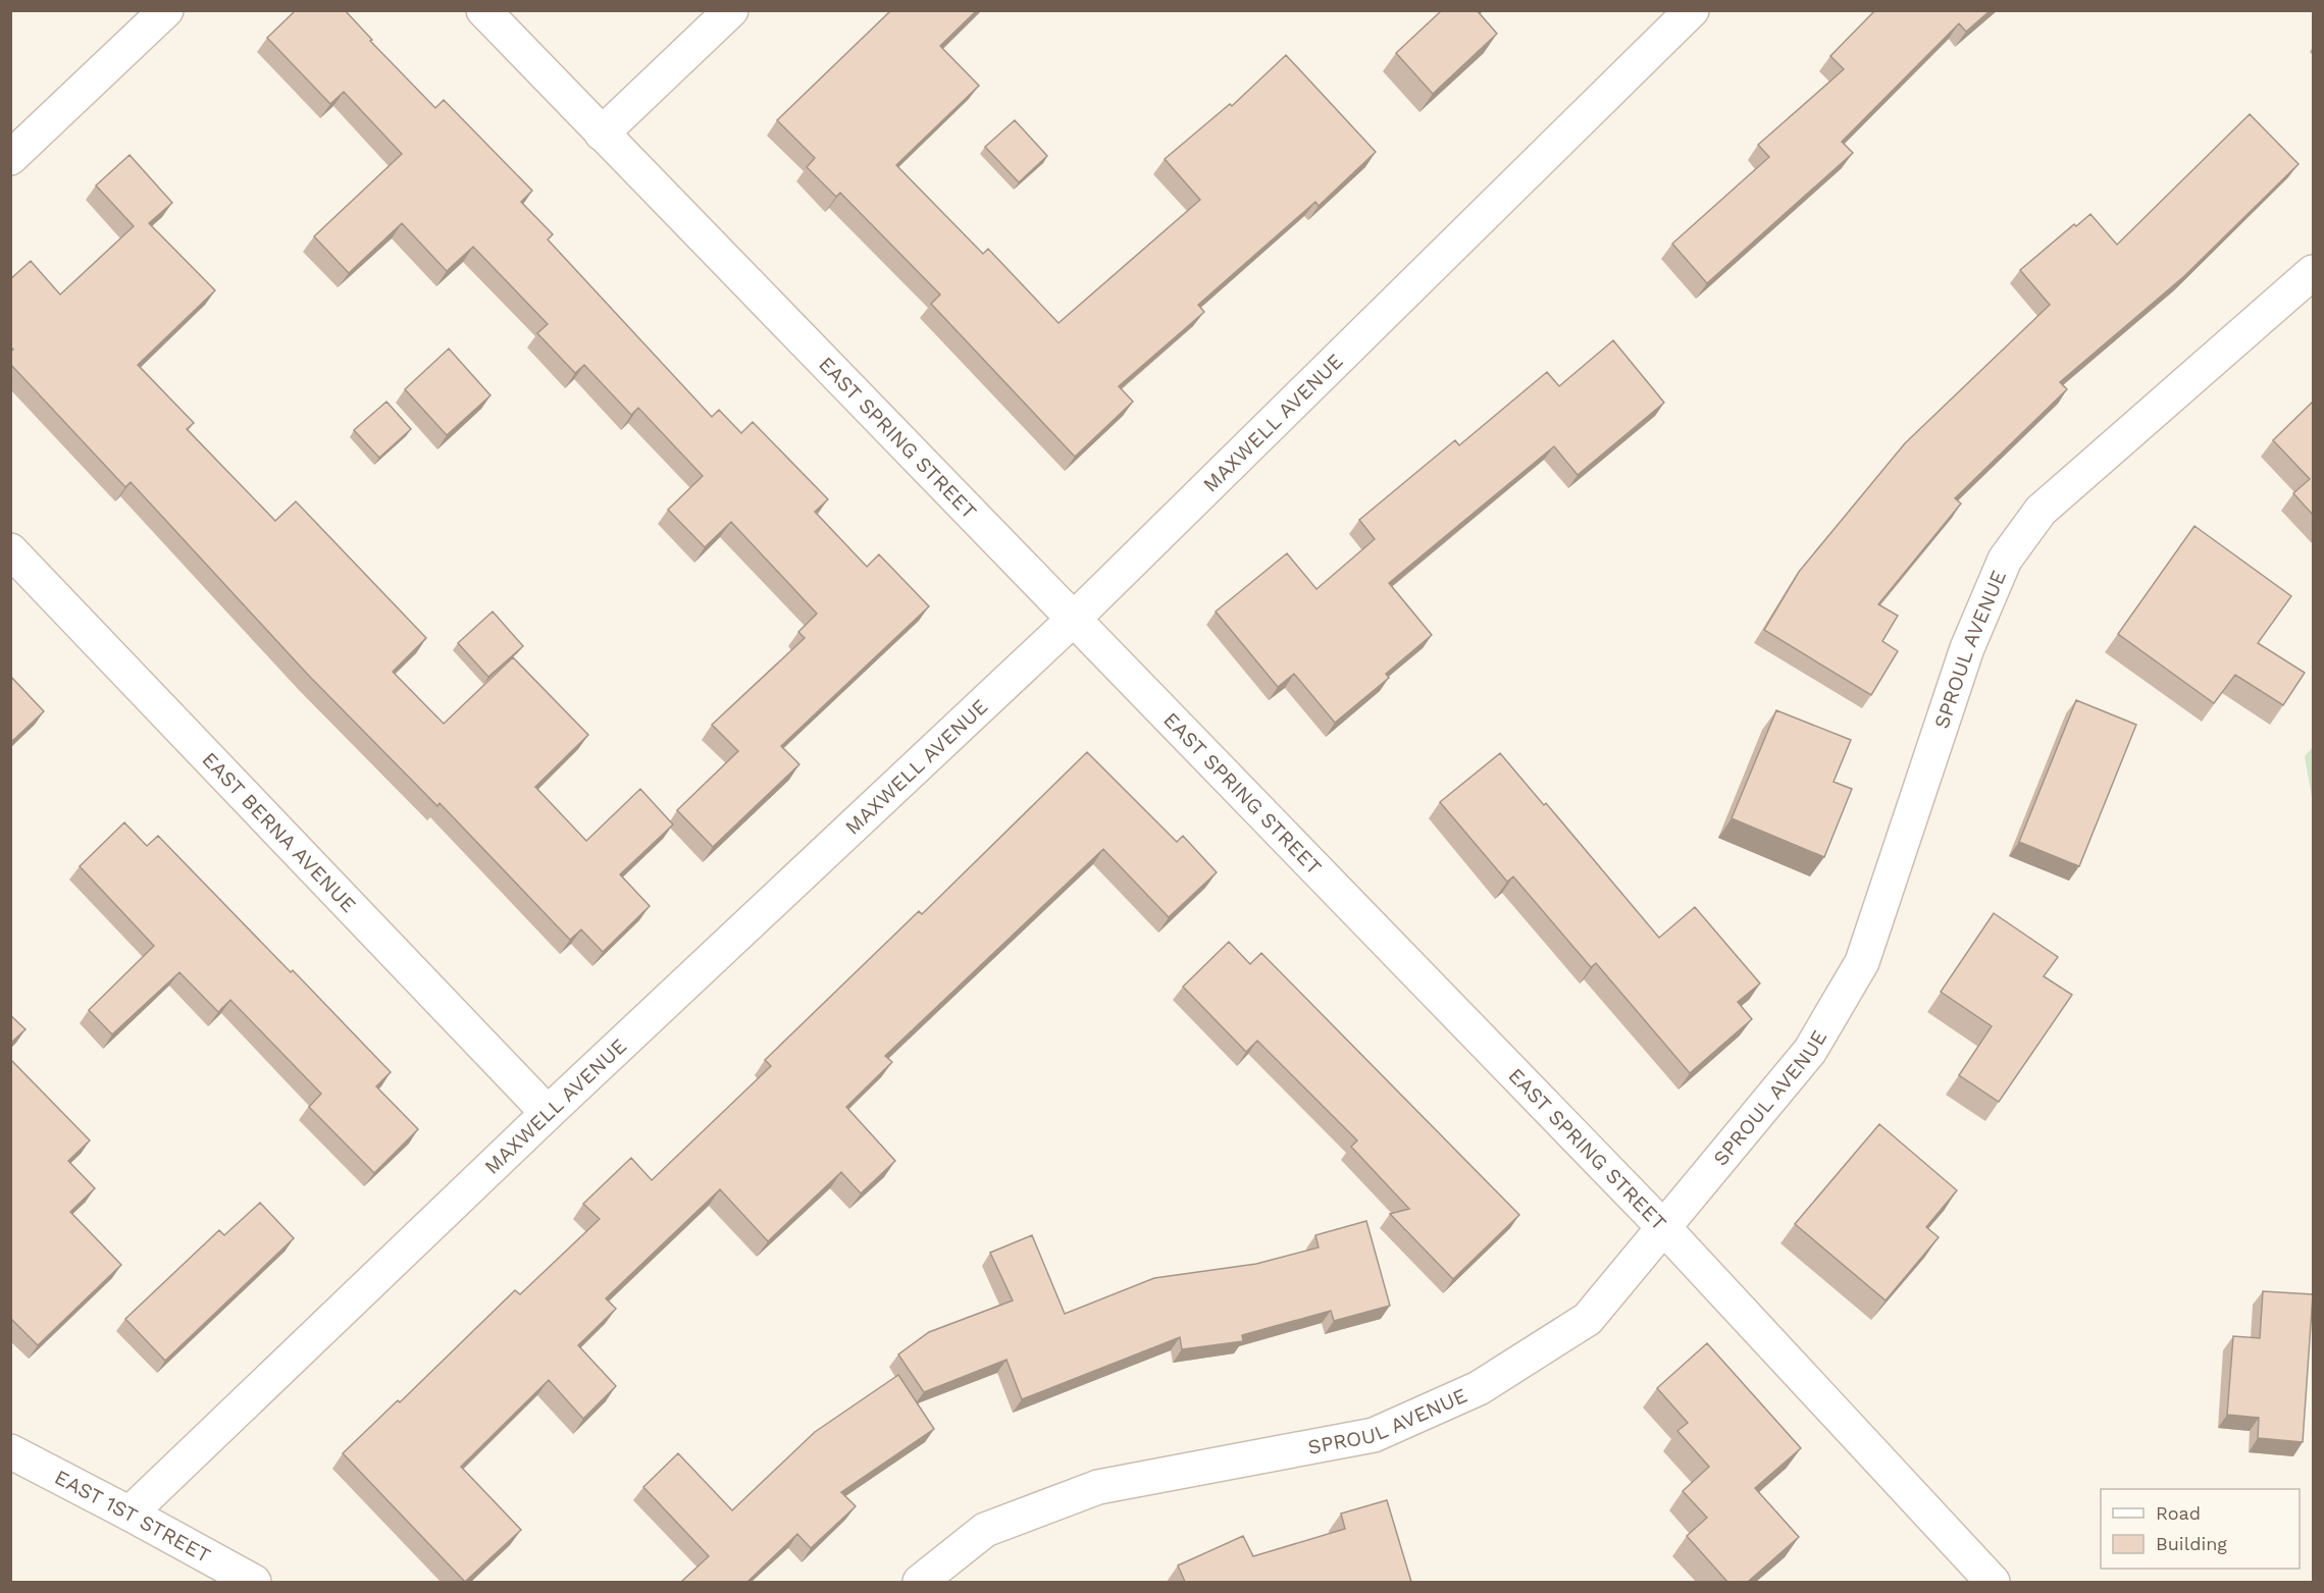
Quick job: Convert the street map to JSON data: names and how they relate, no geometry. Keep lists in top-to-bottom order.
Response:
{
  "streets": {
    "street": [
      "MAXWELL AVENUE",
      "EAST SPRING STREET",
      "SPROUL AVENUE",
      "EAST BERNA AVENUE",
      "EAST 1ST STREET"
    ]
  },
  "crossings": [
    ["MAXWELL AVENUE", "EAST SPRING STREET"],
    ["MAXWELL AVENUE", "EAST BERNA AVENUE"],
    ["MAXWELL AVENUE", "EAST 1ST STREET"],
    ["EAST SPRING STREET", "SPROUL AVENUE"]
  ],
  "legend": ["Road", "Building"]
}
